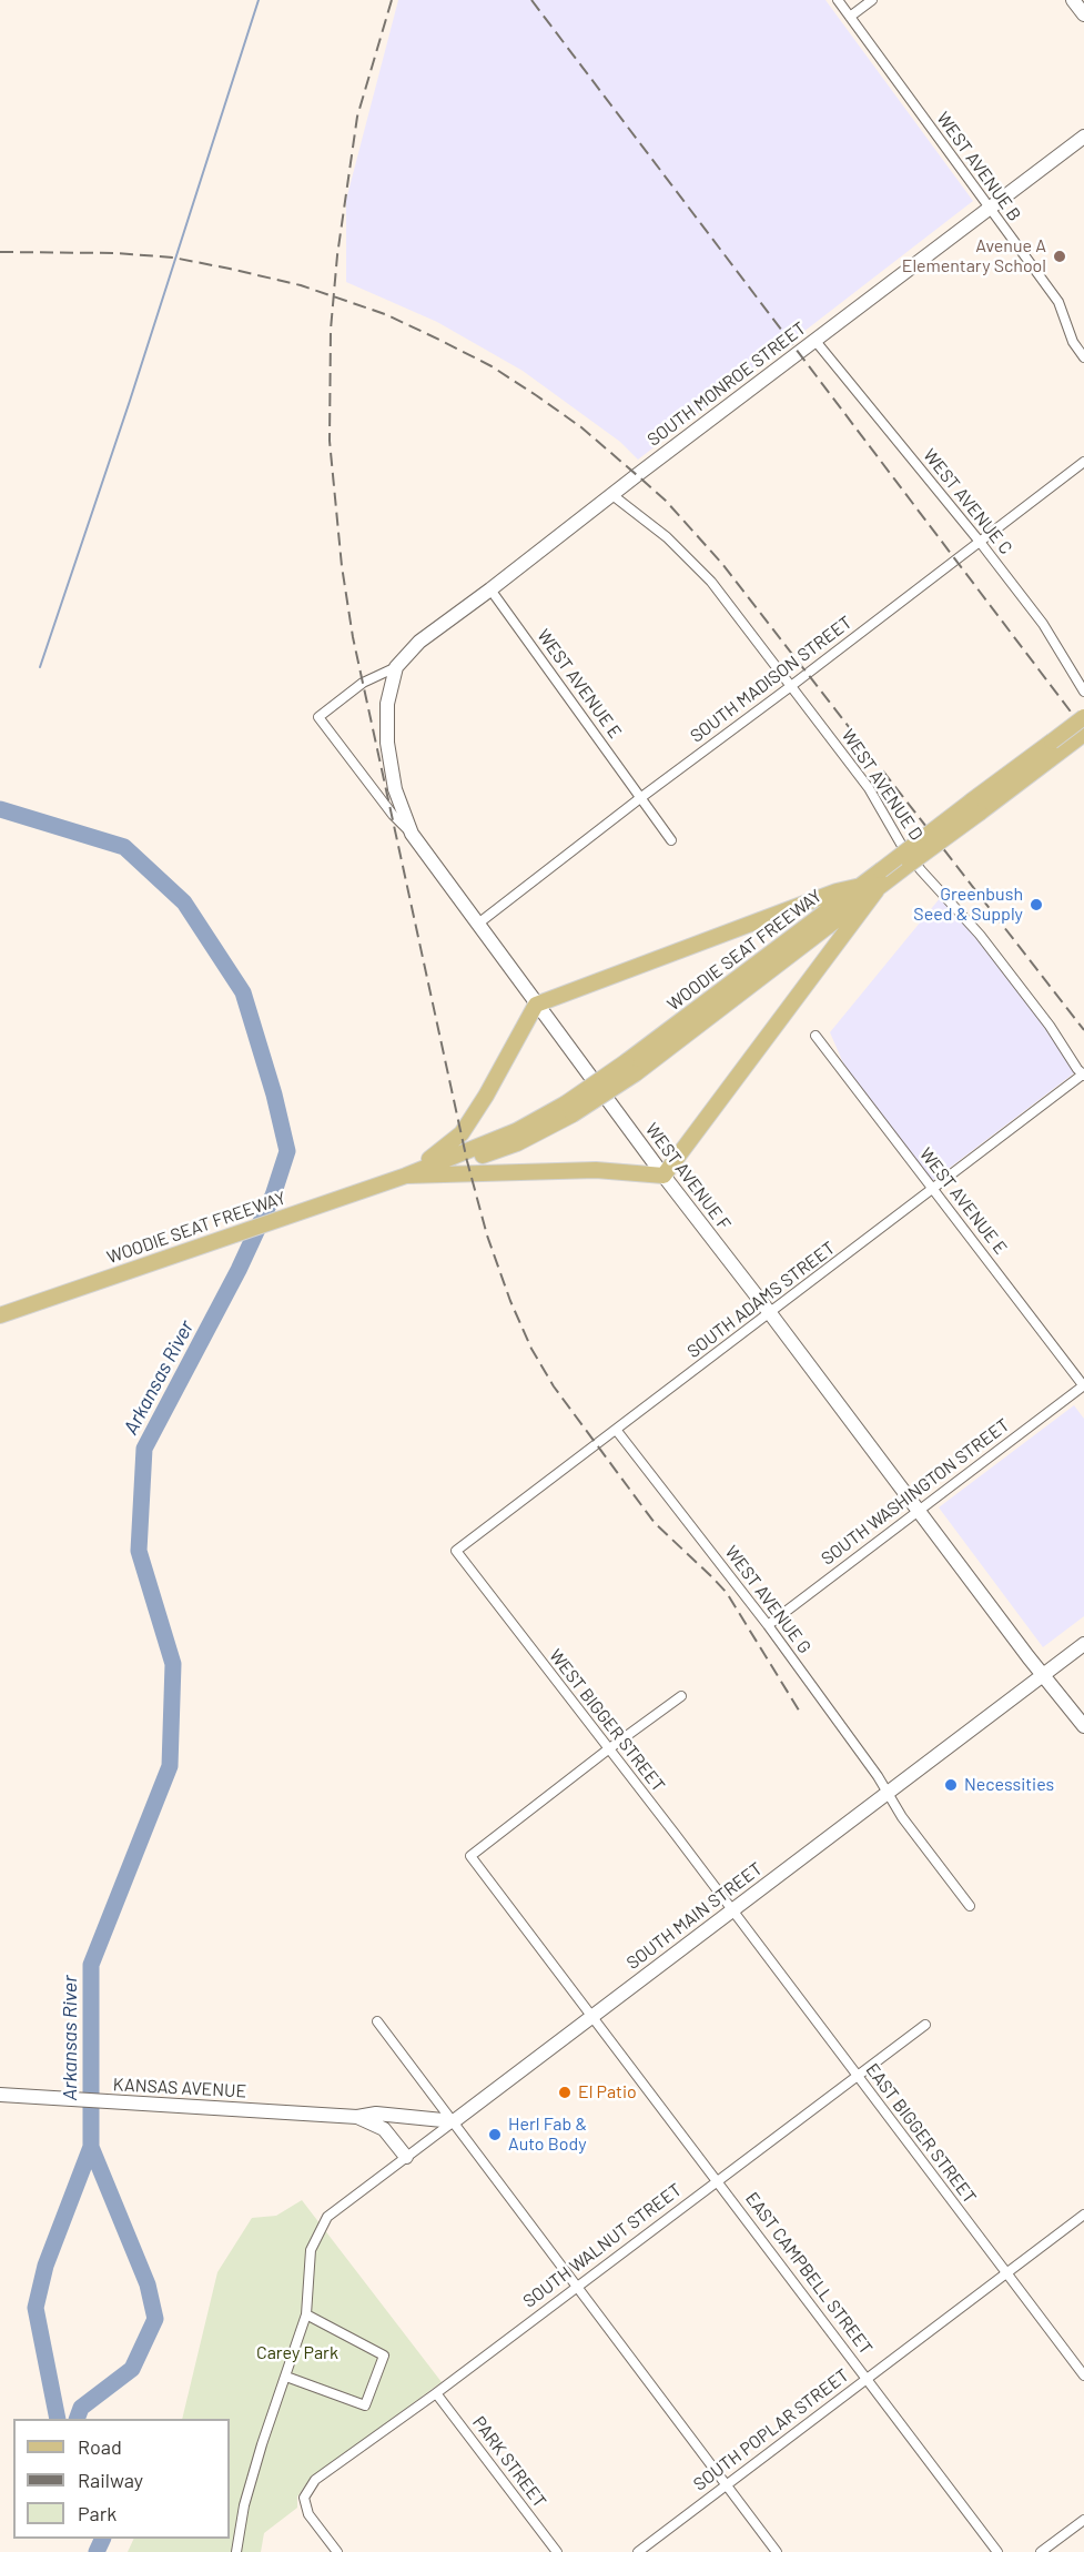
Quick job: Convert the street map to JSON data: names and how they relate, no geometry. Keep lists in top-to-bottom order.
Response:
{
  "streets": {
    "main road": ["WOODIE SEAT FREEWAY"],
    "street": [
      "WEST AVENUE B",
      "SOUTH MONROE STREET",
      "WEST AVENUE C",
      "SOUTH MADISON STREET",
      "WEST AVENUE E",
      "WEST AVENUE D",
      "WEST AVENUE F",
      "SOUTH ADAMS STREET",
      "SOUTH WASHINGTON STREET",
      "WEST AVENUE G",
      "WEST BIGGER STREET",
      "SOUTH MAIN STREET",
      "KANSAS AVENUE",
      "EAST BIGGER STREET",
      "SOUTH WALNUT STREET",
      "EAST CAMPBELL STREET",
      "SOUTH POPLAR STREET",
      "PARK STREET"
    ]
  },
  "crossings": [
    ["WEST AVENUE B", "SOUTH MONROE STREET"],
    ["SOUTH MONROE STREET", "WEST AVENUE C"],
    ["SOUTH MONROE STREET", "WEST AVENUE E"],
    ["SOUTH MONROE STREET", "WEST AVENUE D"],
    ["SOUTH MONROE STREET", "WEST AVENUE F"],
    ["WEST AVENUE C", "SOUTH MADISON STREET"],
    ["SOUTH MADISON STREET", "WEST AVENUE E"],
    ["SOUTH MADISON STREET", "WEST AVENUE D"],
    ["SOUTH MADISON STREET", "WEST AVENUE F"],
    ["WEST AVENUE E", "SOUTH ADAMS STREET"],
    ["WEST AVENUE E", "SOUTH WASHINGTON STREET"],
    ["WEST AVENUE D", "SOUTH ADAMS STREET"],
    ["WEST AVENUE F", "SOUTH ADAMS STREET"],
    ["WEST AVENUE F", "SOUTH WASHINGTON STREET"],
    ["WEST AVENUE F", "SOUTH MAIN STREET"],
    ["SOUTH ADAMS STREET", "WEST AVENUE G"],
    ["SOUTH ADAMS STREET", "WEST BIGGER STREET"],
    ["SOUTH WASHINGTON STREET", "WEST AVENUE G"],
    ["WEST AVENUE G", "SOUTH MAIN STREET"],
    ["WEST BIGGER STREET", "SOUTH MAIN STREET"],
    ["WEST BIGGER STREET", "EAST BIGGER STREET"],
    ["WEST BIGGER STREET", "EAST CAMPBELL STREET"],
    ["SOUTH MAIN STREET", "EAST BIGGER STREET"],
    ["SOUTH MAIN STREET", "EAST CAMPBELL STREET"],
    ["EAST BIGGER STREET", "SOUTH WALNUT STREET"],
    ["EAST BIGGER STREET", "SOUTH POPLAR STREET"],
    ["SOUTH WALNUT STREET", "EAST CAMPBELL STREET"],
    ["SOUTH WALNUT STREET", "PARK STREET"],
    ["EAST CAMPBELL STREET", "SOUTH POPLAR STREET"]
  ],
  "water": ["Arkansas River"],
  "parks": ["Carey Park"],
  "places": [
    "Avenue A Elementary School",
    "Greenbush Seed & Supply",
    "Necessities",
    "El Patio",
    "Herl Fab & Auto Body"
  ],
  "legend": ["Road", "Railway", "Park"]
}
